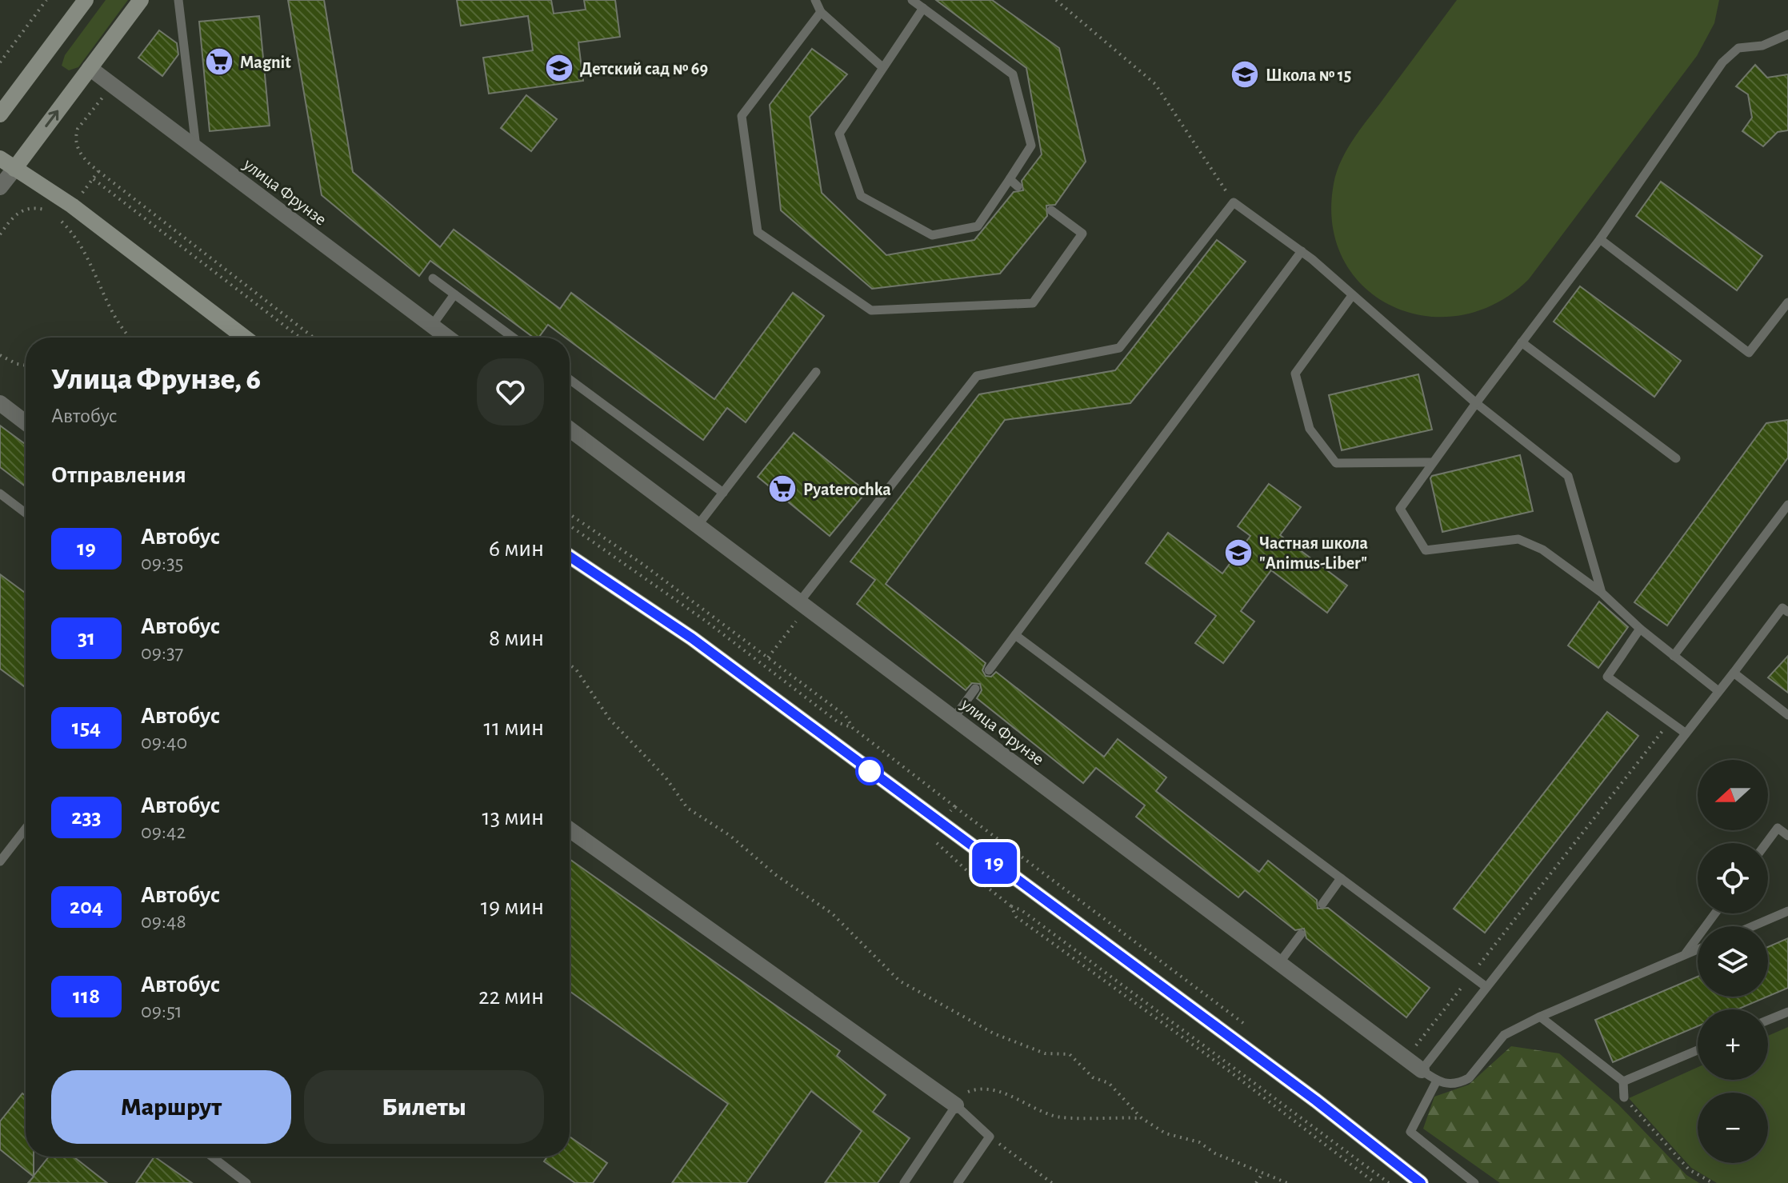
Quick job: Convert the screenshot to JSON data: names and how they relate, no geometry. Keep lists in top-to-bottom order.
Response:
{
  "streets": {
    "street": ["улица Фрунзе"]
  },
  "places": {
    "supermarket": ["Magnit", "Pyaterochka"],
    "school or university": ["Детский сад № 69", "Школа № 15", "Частная школа \"Animus-Liber\""]
  },
  "lines": ["bus line 19"],
  "north": "left",
  "page": {
    "on_map": "19",
    "heading": [
      ["Улица Фрунзе, 6", "Автобус"],
      "Отправления"
    ],
    "list": [
      {
        "mark": "19",
        "name": "Автобус",
        "note": "09:35",
        "value": "6 мин"
      },
      {
        "mark": "31",
        "name": "Автобус",
        "note": "09:37",
        "value": "8 мин"
      },
      {
        "mark": "154",
        "name": "Автобус",
        "note": "09:40",
        "value": "11 мин"
      },
      {
        "mark": "233",
        "name": "Автобус",
        "note": "09:42",
        "value": "13 мин"
      },
      {
        "mark": "204",
        "name": "Автобус",
        "note": "09:48",
        "value": "19 мин"
      },
      {
        "mark": "118",
        "name": "Автобус",
        "note": "09:51",
        "value": "22 мин"
      }
    ],
    "map_buttons": ["+", "−"],
    "buttons": ["Маршрут", "Билеты"]
  }
}
